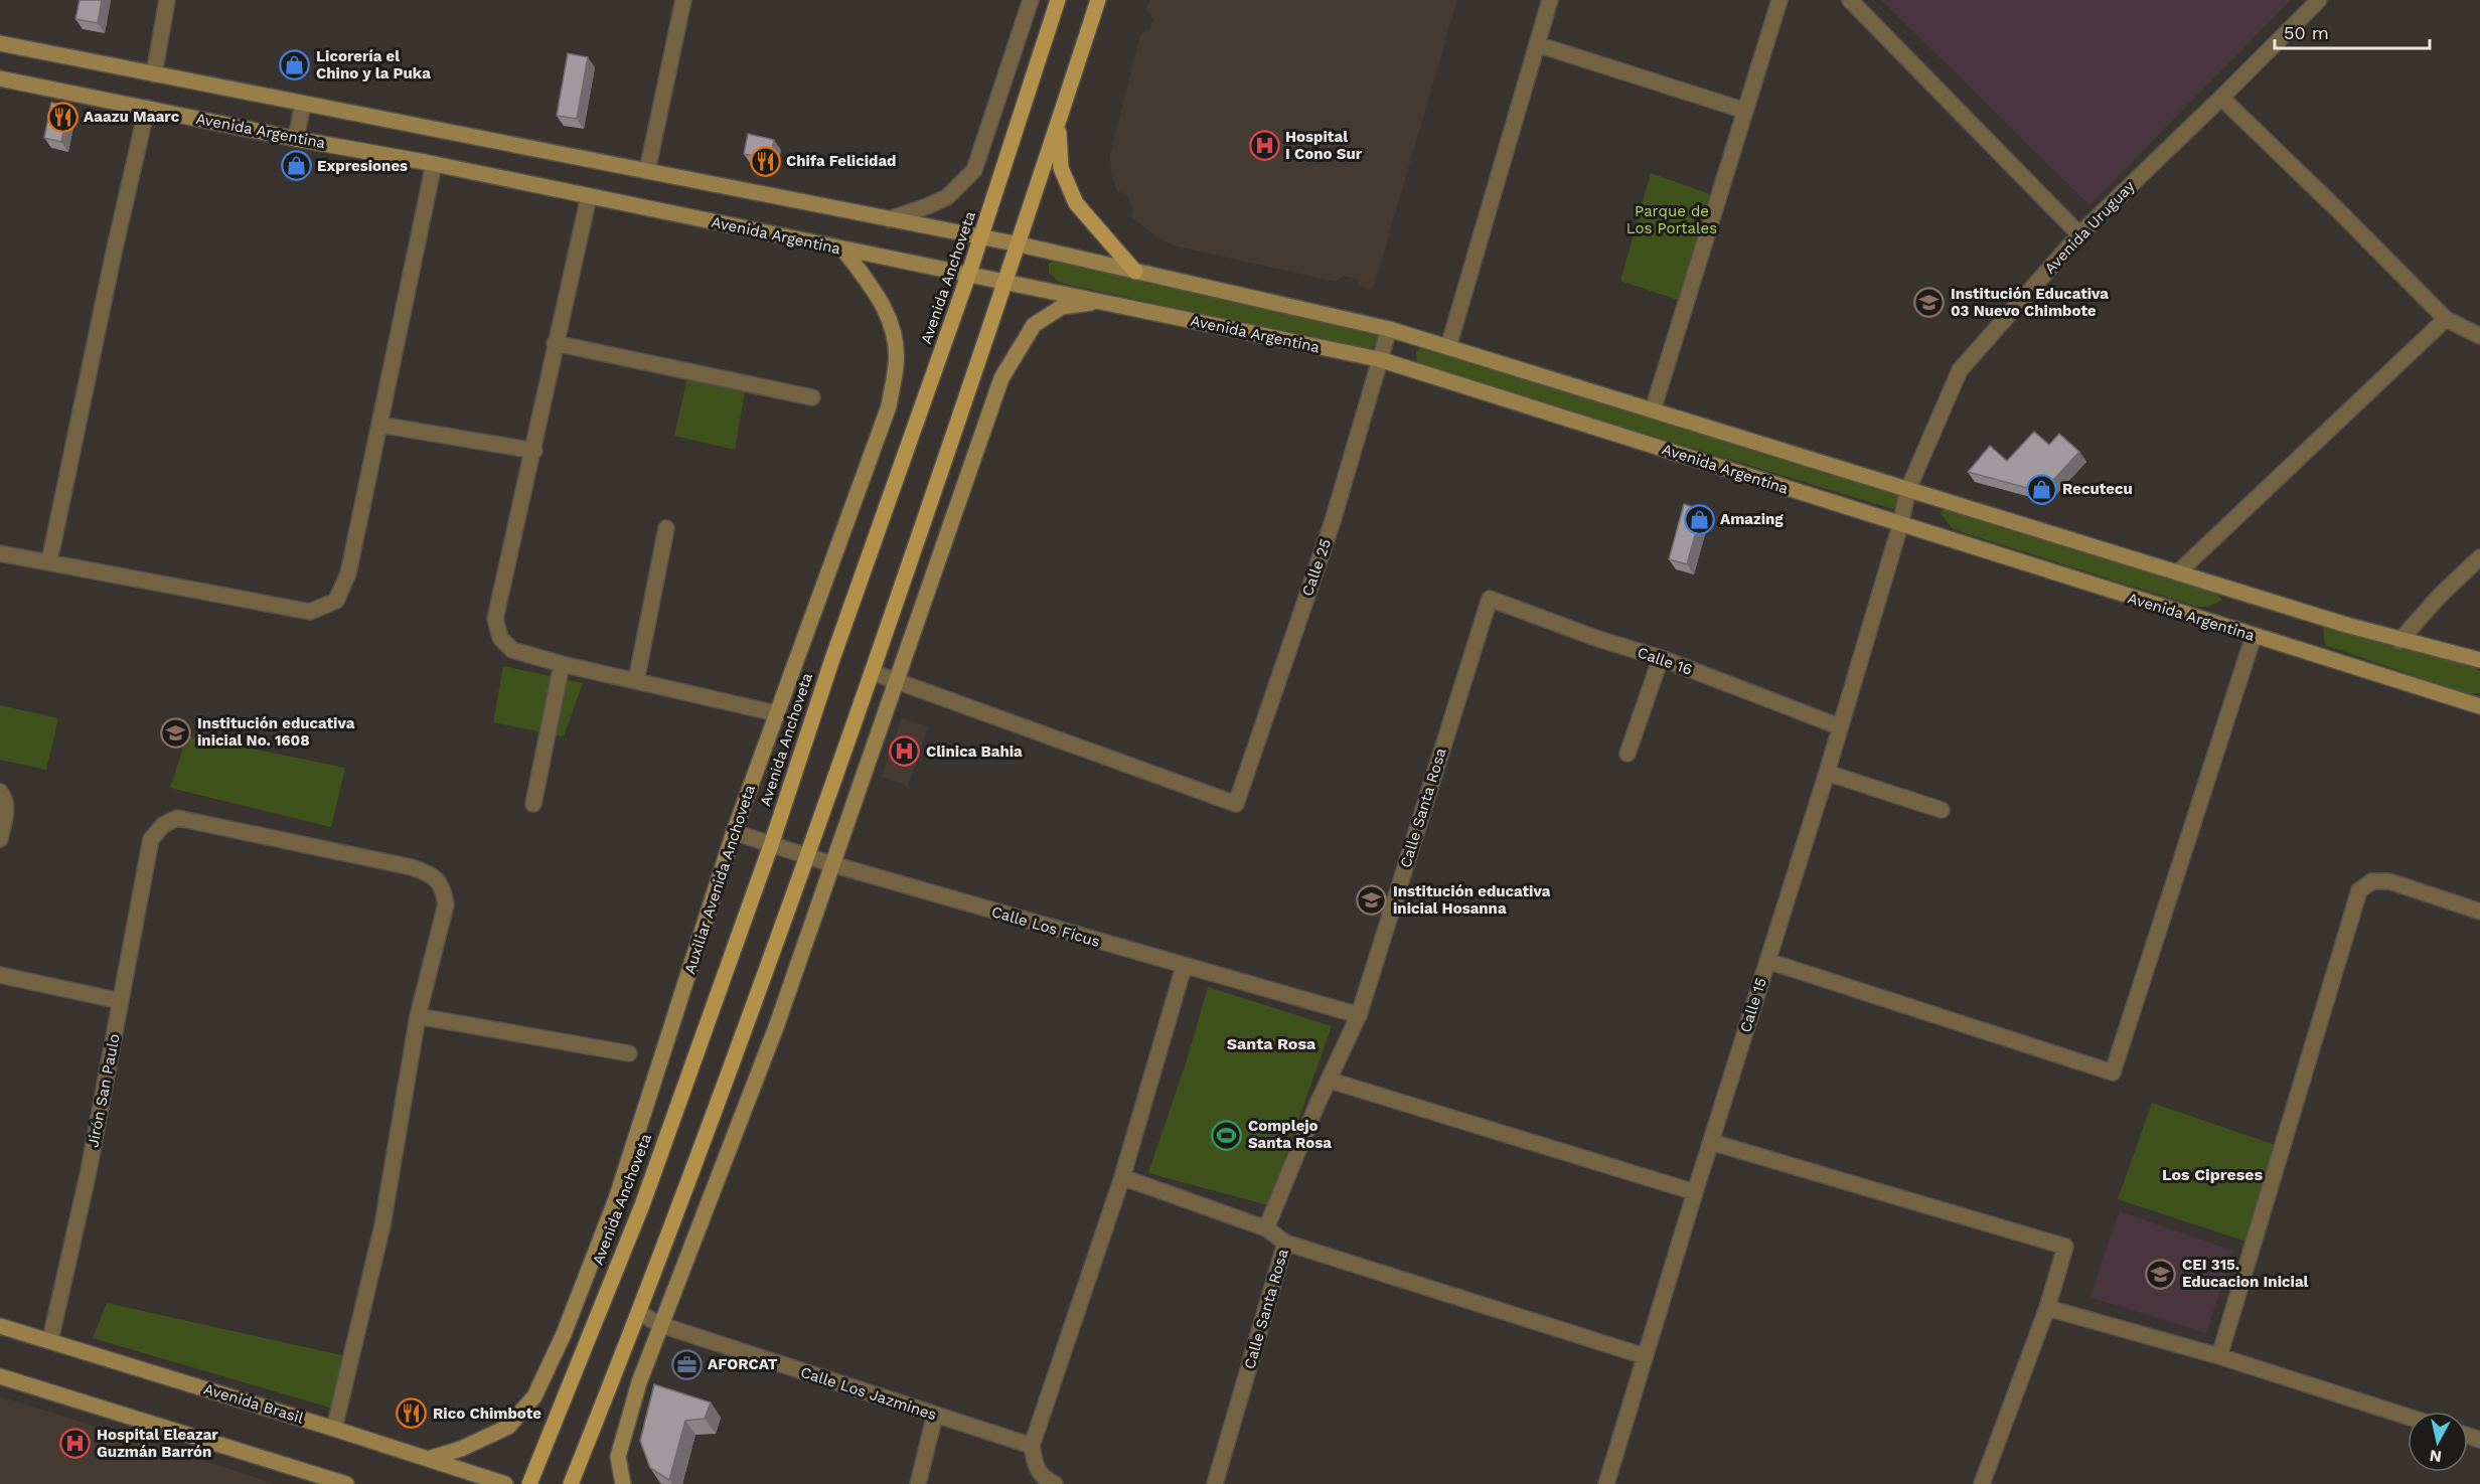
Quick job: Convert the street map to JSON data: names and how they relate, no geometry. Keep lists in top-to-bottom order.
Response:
{
  "streets": {
    "main road": [
      "Avenida Argentina",
      "Avenida Anchoveta",
      "Auxiliar Avenida Anchoveta",
      "Avenida Brasil"
    ],
    "street": [
      "Avenida Uruguay",
      "Calle 25",
      "Calle 16",
      "Calle Santa Rosa",
      "Calle Los Ficus",
      "Calle 15",
      "Jirón San Paulo",
      "Calle Los Jazmines"
    ]
  },
  "crossings": [
    ["Avenida Argentina", "Avenida Uruguay"],
    ["Avenida Argentina", "Avenida Anchoveta"],
    ["Avenida Argentina", "Calle 25"],
    ["Avenida Argentina", "Auxiliar Avenida Anchoveta"],
    ["Avenida Argentina", "Calle 15"],
    ["Avenida Uruguay", "Calle 15"],
    ["Avenida Anchoveta", "Calle Los Ficus"],
    ["Calle 16", "Calle Santa Rosa"],
    ["Calle 16", "Calle 15"],
    ["Calle Santa Rosa", "Calle Los Ficus"],
    ["Auxiliar Avenida Anchoveta", "Calle Los Ficus"],
    ["Auxiliar Avenida Anchoveta", "Avenida Brasil"],
    ["Jirón San Paulo", "Avenida Brasil"]
  ],
  "districts": ["Santa Rosa", "Los Cipreses"],
  "parks": ["Parque de Los Portales"],
  "places": {
    "shop": [
      "Licorería el Chino y la Puka",
      "Expresiones",
      "Recutecu",
      "Amazing"
    ],
    "restaurant": ["Aaazu Maarc", "Chifa Felicidad", "Rico Chimbote"],
    "hospital": ["Hospital I Cono Sur", "Clinica Bahia", "Hospital Eleazar Guzmán Barrón"],
    "school or university": [
      "Institución Educativa 03 Nuevo Chimbote",
      "Institución educativa inicial No. 1608",
      "Institución educativa inicial Hosanna",
      "CEI 315. Educacion Inicial"
    ],
    "sports": ["Complejo Santa Rosa"],
    "office": ["AFORCAT"]
  },
  "scale_bar": "50 m",
  "north": "bottom"
}
